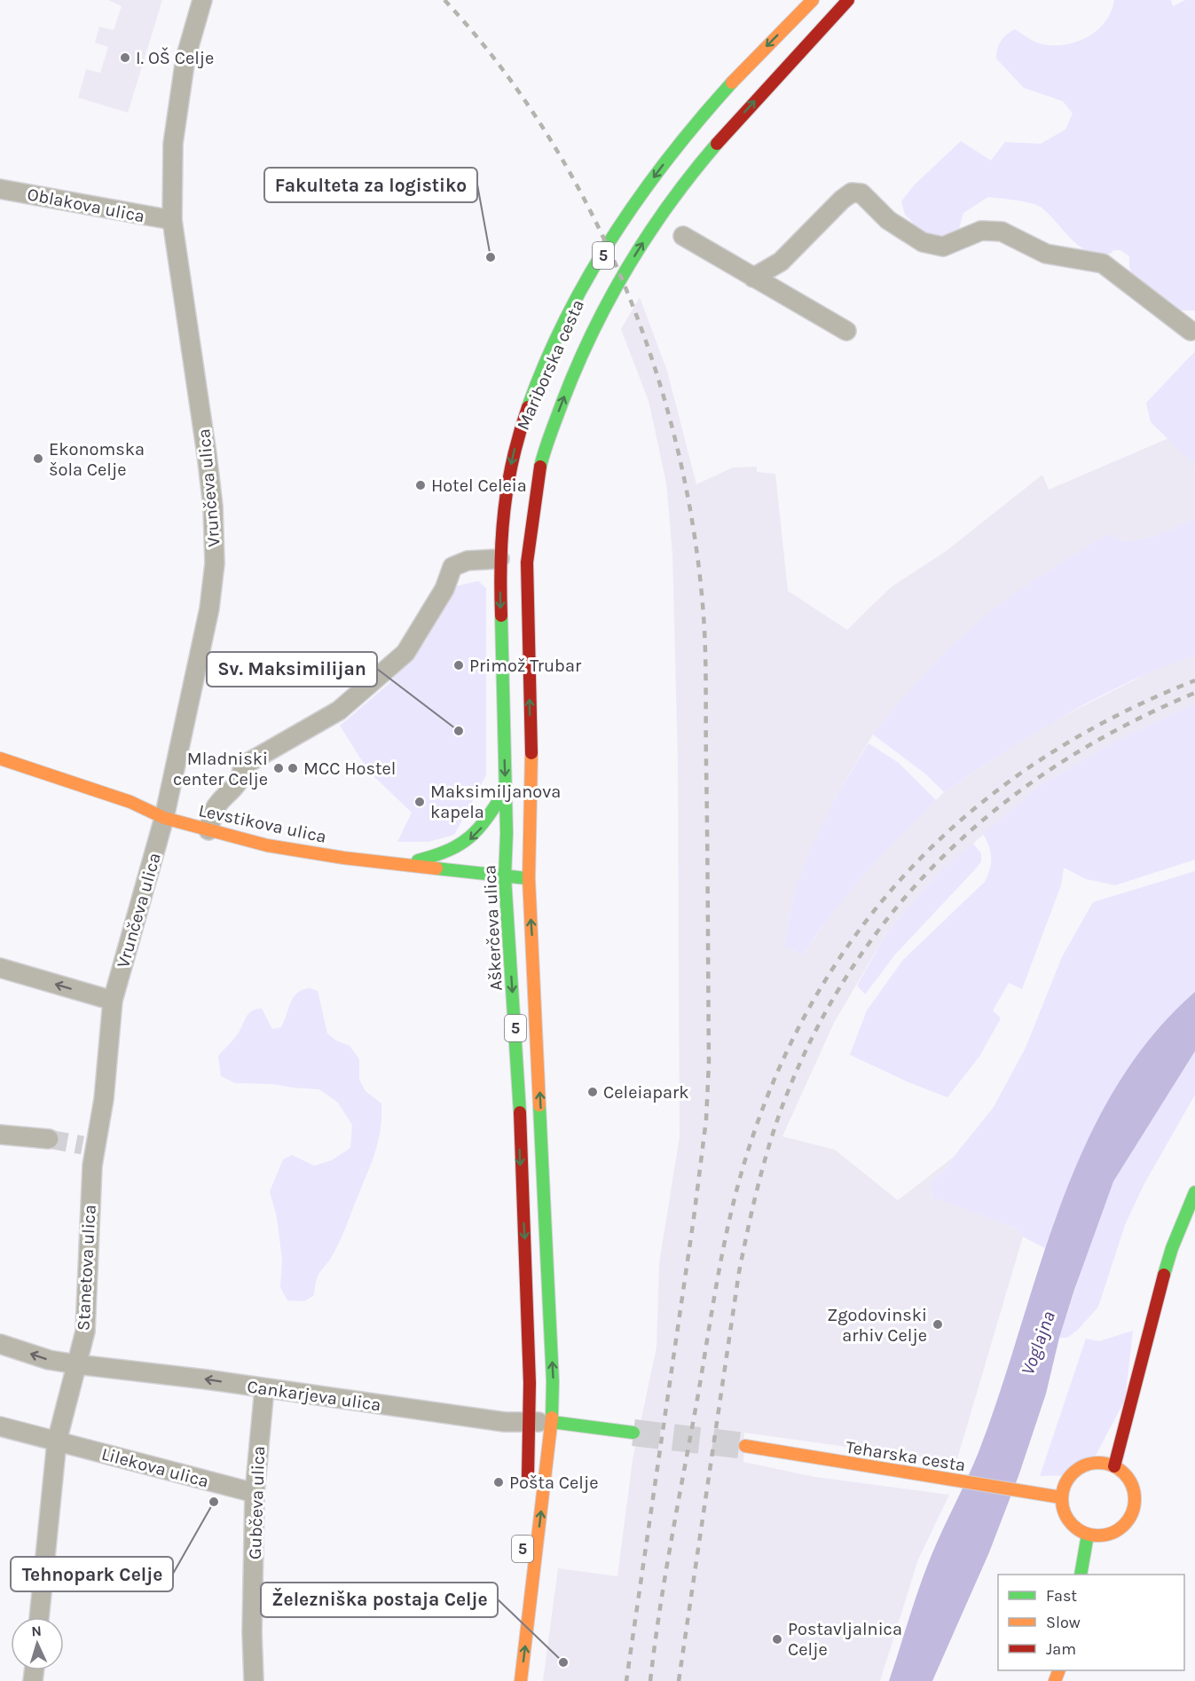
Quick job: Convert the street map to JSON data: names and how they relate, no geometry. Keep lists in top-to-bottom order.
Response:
{
  "streets": {
    "main road": [
      "5",
      "Mariborska cesta",
      "Levstikova ulica",
      "Aškerčeva ulica",
      "Teharska cesta"
    ],
    "street": [
      "Oblakova ulica",
      "Vrunčeva ulica",
      "Stanetova ulica",
      "Cankarjeva ulica",
      "Lilekova ulica",
      "Gubčeva ulica"
    ]
  },
  "crossings": [
    ["Oblakova ulica", "Vrunčeva ulica"],
    ["5", "Mariborska cesta"],
    ["5", "Levstikova ulica"],
    ["5", "Aškerčeva ulica"],
    ["5", "Cankarjeva ulica"],
    ["Mariborska cesta", "Levstikova ulica"],
    ["Mariborska cesta", "Aškerčeva ulica"],
    ["Vrunčeva ulica", "Levstikova ulica"],
    ["Vrunčeva ulica", "Stanetova ulica"],
    ["Levstikova ulica", "Aškerčeva ulica"],
    ["Aškerčeva ulica", "Cankarjeva ulica"],
    ["Stanetova ulica", "Cankarjeva ulica"],
    ["Stanetova ulica", "Lilekova ulica"],
    ["Cankarjeva ulica", "Gubčeva ulica"],
    ["Lilekova ulica", "Gubčeva ulica"]
  ],
  "one_way": ["Cankarjeva ulica"],
  "water": ["Voglajna"],
  "places": [
    "I. OŠ Celje",
    "Fakulteta za logistiko",
    "Ekonomska šola Celje",
    "Hotel Celeia",
    "Primož Trubar",
    "Sv. Maksimilijan",
    "Mladniski center Celje",
    "MCC Hostel",
    "Maksimiljanova kapela",
    "Celeiapark",
    "Zgodovinski arhiv Celje",
    "Pošta Celje",
    "Tehnopark Celje",
    "Postavljalnica Celje",
    "Železniška postaja Celje"
  ],
  "legend": ["Fast", "Slow", "Jam"],
  "north": "top"
}
